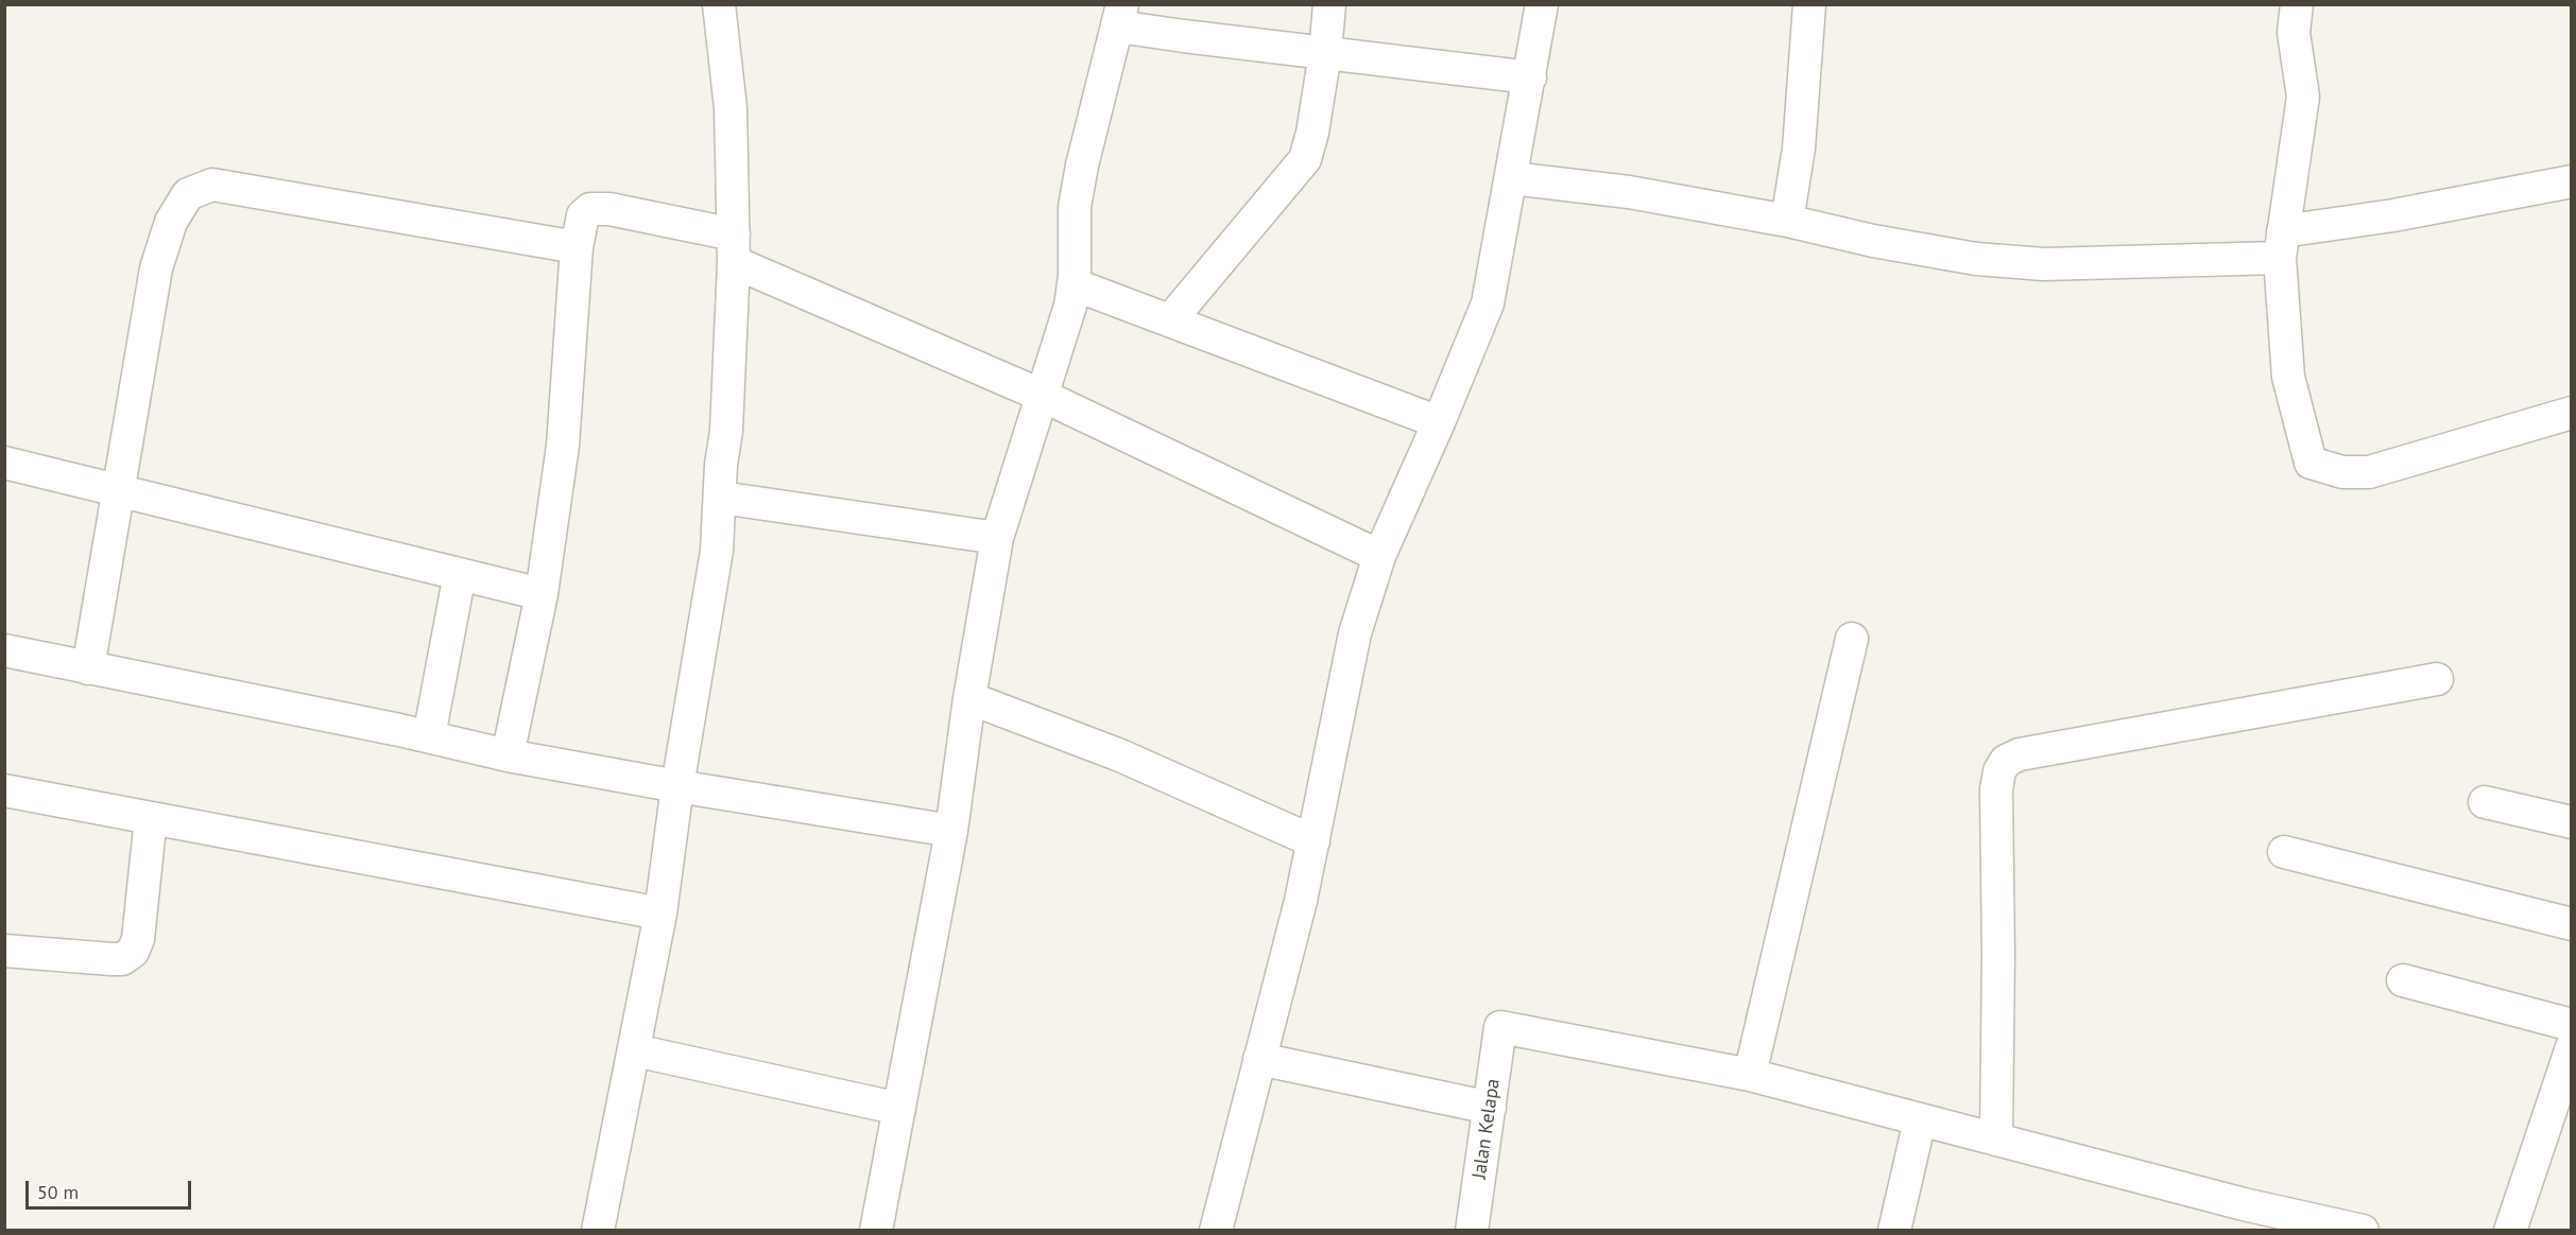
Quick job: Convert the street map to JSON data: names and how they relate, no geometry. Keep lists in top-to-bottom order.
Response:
{
  "streets": {
    "street": ["Jalan Kelapa"]
  },
  "scale_bar": "50 m"
}
